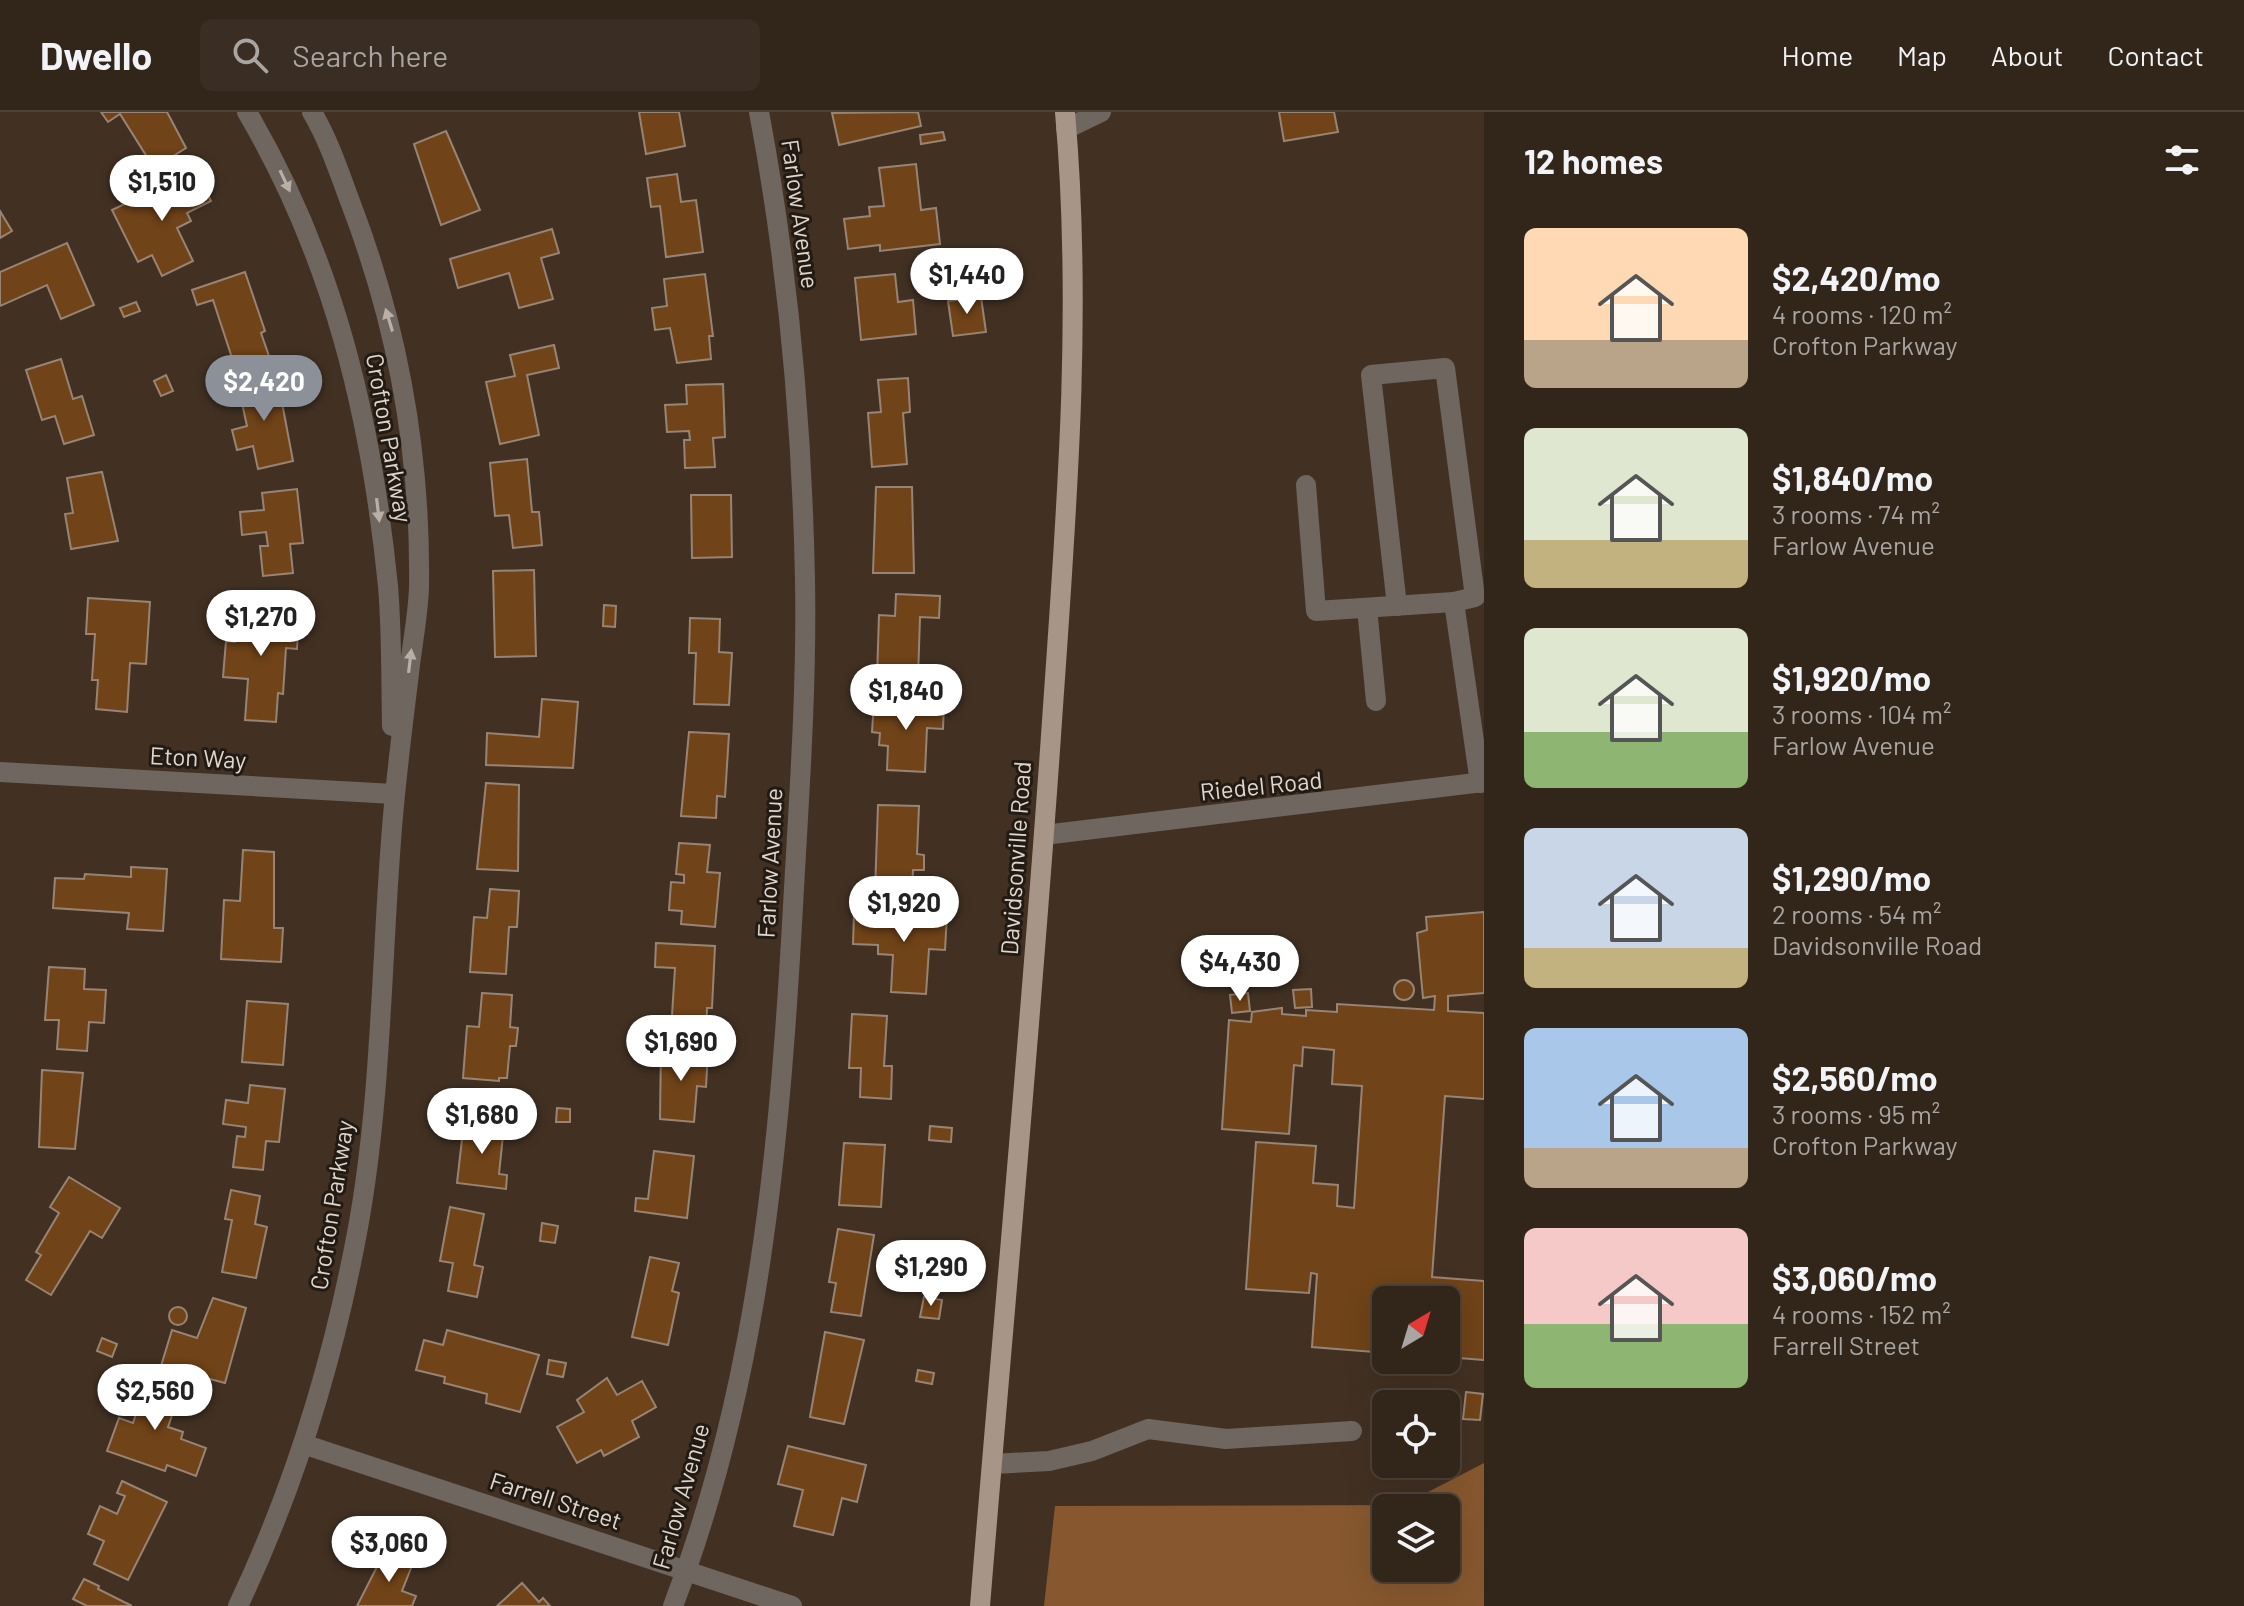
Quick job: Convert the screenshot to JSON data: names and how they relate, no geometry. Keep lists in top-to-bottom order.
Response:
{
  "streets": {
    "main road": ["Davidsonville Road"],
    "street": [
      "Farlow Avenue",
      "Crofton Parkway",
      "Eton Way",
      "Riedel Road",
      "Farrell Street"
    ]
  },
  "crossings": [
    ["Farlow Avenue", "Farrell Street"],
    ["Crofton Parkway", "Eton Way"],
    ["Crofton Parkway", "Farrell Street"],
    ["Riedel Road", "Davidsonville Road"]
  ],
  "north": "top right",
  "page": {
    "header": "Dwello",
    "search": "Search here",
    "nav": [
      "Home",
      "Map",
      "About",
      "Contact"
    ],
    "heading": "12 homes",
    "price": [
      "$1,510",
      "$1,440",
      "$2,420",
      "$1,270",
      "$1,840",
      "$1,920",
      "$4,430",
      "$1,690",
      "$1,680",
      "$1,290",
      "$2,560",
      "$3,060"
    ],
    "list": [
      {
        "name": "$2,420/mo",
        "note": "4 rooms · 120 m² · Crofton Parkway"
      },
      {
        "name": "$1,840/mo",
        "note": "3 rooms · 74 m² · Farlow Avenue"
      },
      {
        "name": "$1,920/mo",
        "note": "3 rooms · 104 m² · Farlow Avenue"
      },
      {
        "name": "$1,290/mo",
        "note": "2 rooms · 54 m² · Davidsonville Road"
      },
      {
        "name": "$2,560/mo",
        "note": "3 rooms · 95 m² · Crofton Parkway"
      },
      {
        "name": "$3,060/mo",
        "note": "4 rooms · 152 m² · Farrell Street"
      }
    ]
  }
}
